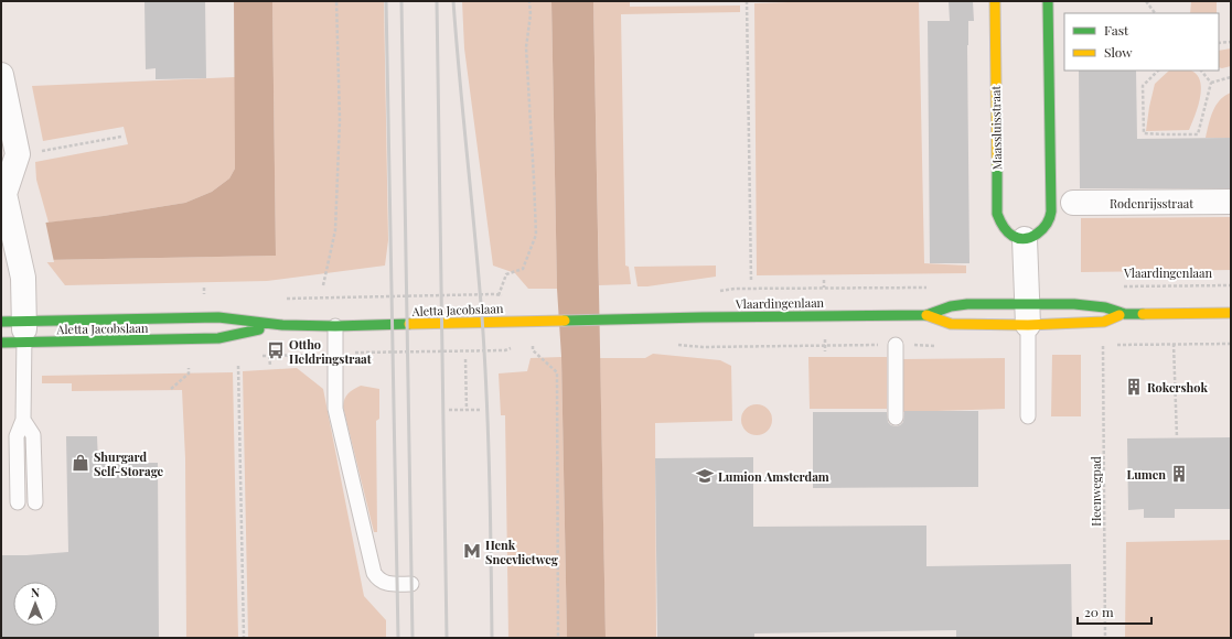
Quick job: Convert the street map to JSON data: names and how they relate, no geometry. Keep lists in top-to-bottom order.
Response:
{
  "streets": {
    "street": [
      "Maassluisstraat",
      "Rodenrijsstraat",
      "Vlaardingenlaan",
      "Aletta Jacobslaan"
    ],
    "path": ["Heenwegpad"]
  },
  "crossings": [
    ["Vlaardingenlaan", "Aletta Jacobslaan"]
  ],
  "places": {
    "bus stop": ["Ottho Heldringstraat"],
    "building": ["Rokershok", "Lumen"],
    "shop": ["Shurgard Self-Storage"],
    "school or university": ["Lumion Amsterdam"],
    "metro station": ["Henk Sneevlietweg"]
  },
  "legend": ["Fast", "Slow"],
  "scale_bar": "20 m",
  "north": "top"
}
